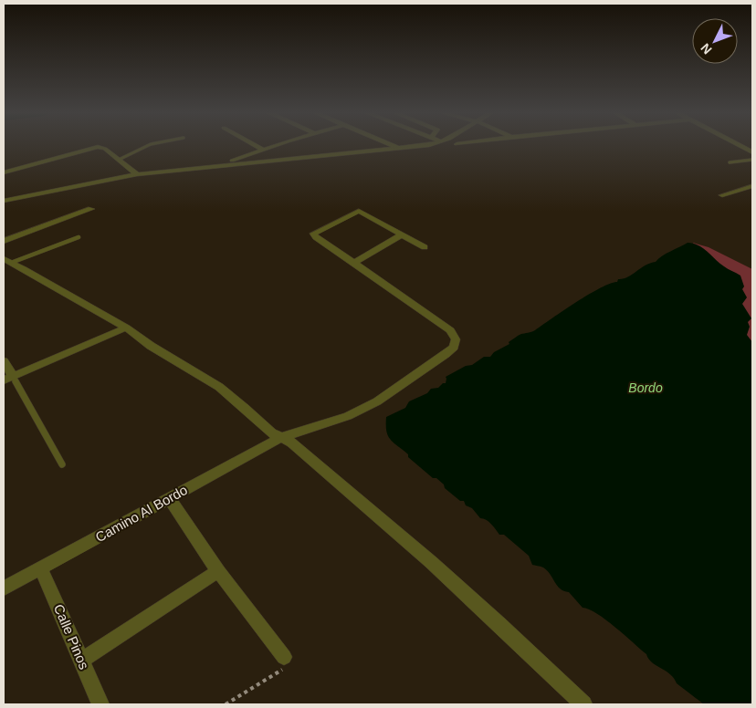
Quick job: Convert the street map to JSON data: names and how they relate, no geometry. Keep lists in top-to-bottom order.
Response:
{
  "streets": {
    "street": ["Camino Al Bordo", "Calle Pinos"]
  },
  "crossings": [
    ["Camino Al Bordo", "Calle Pinos"]
  ],
  "water": ["Bordo"],
  "north": "bottom left"
}
